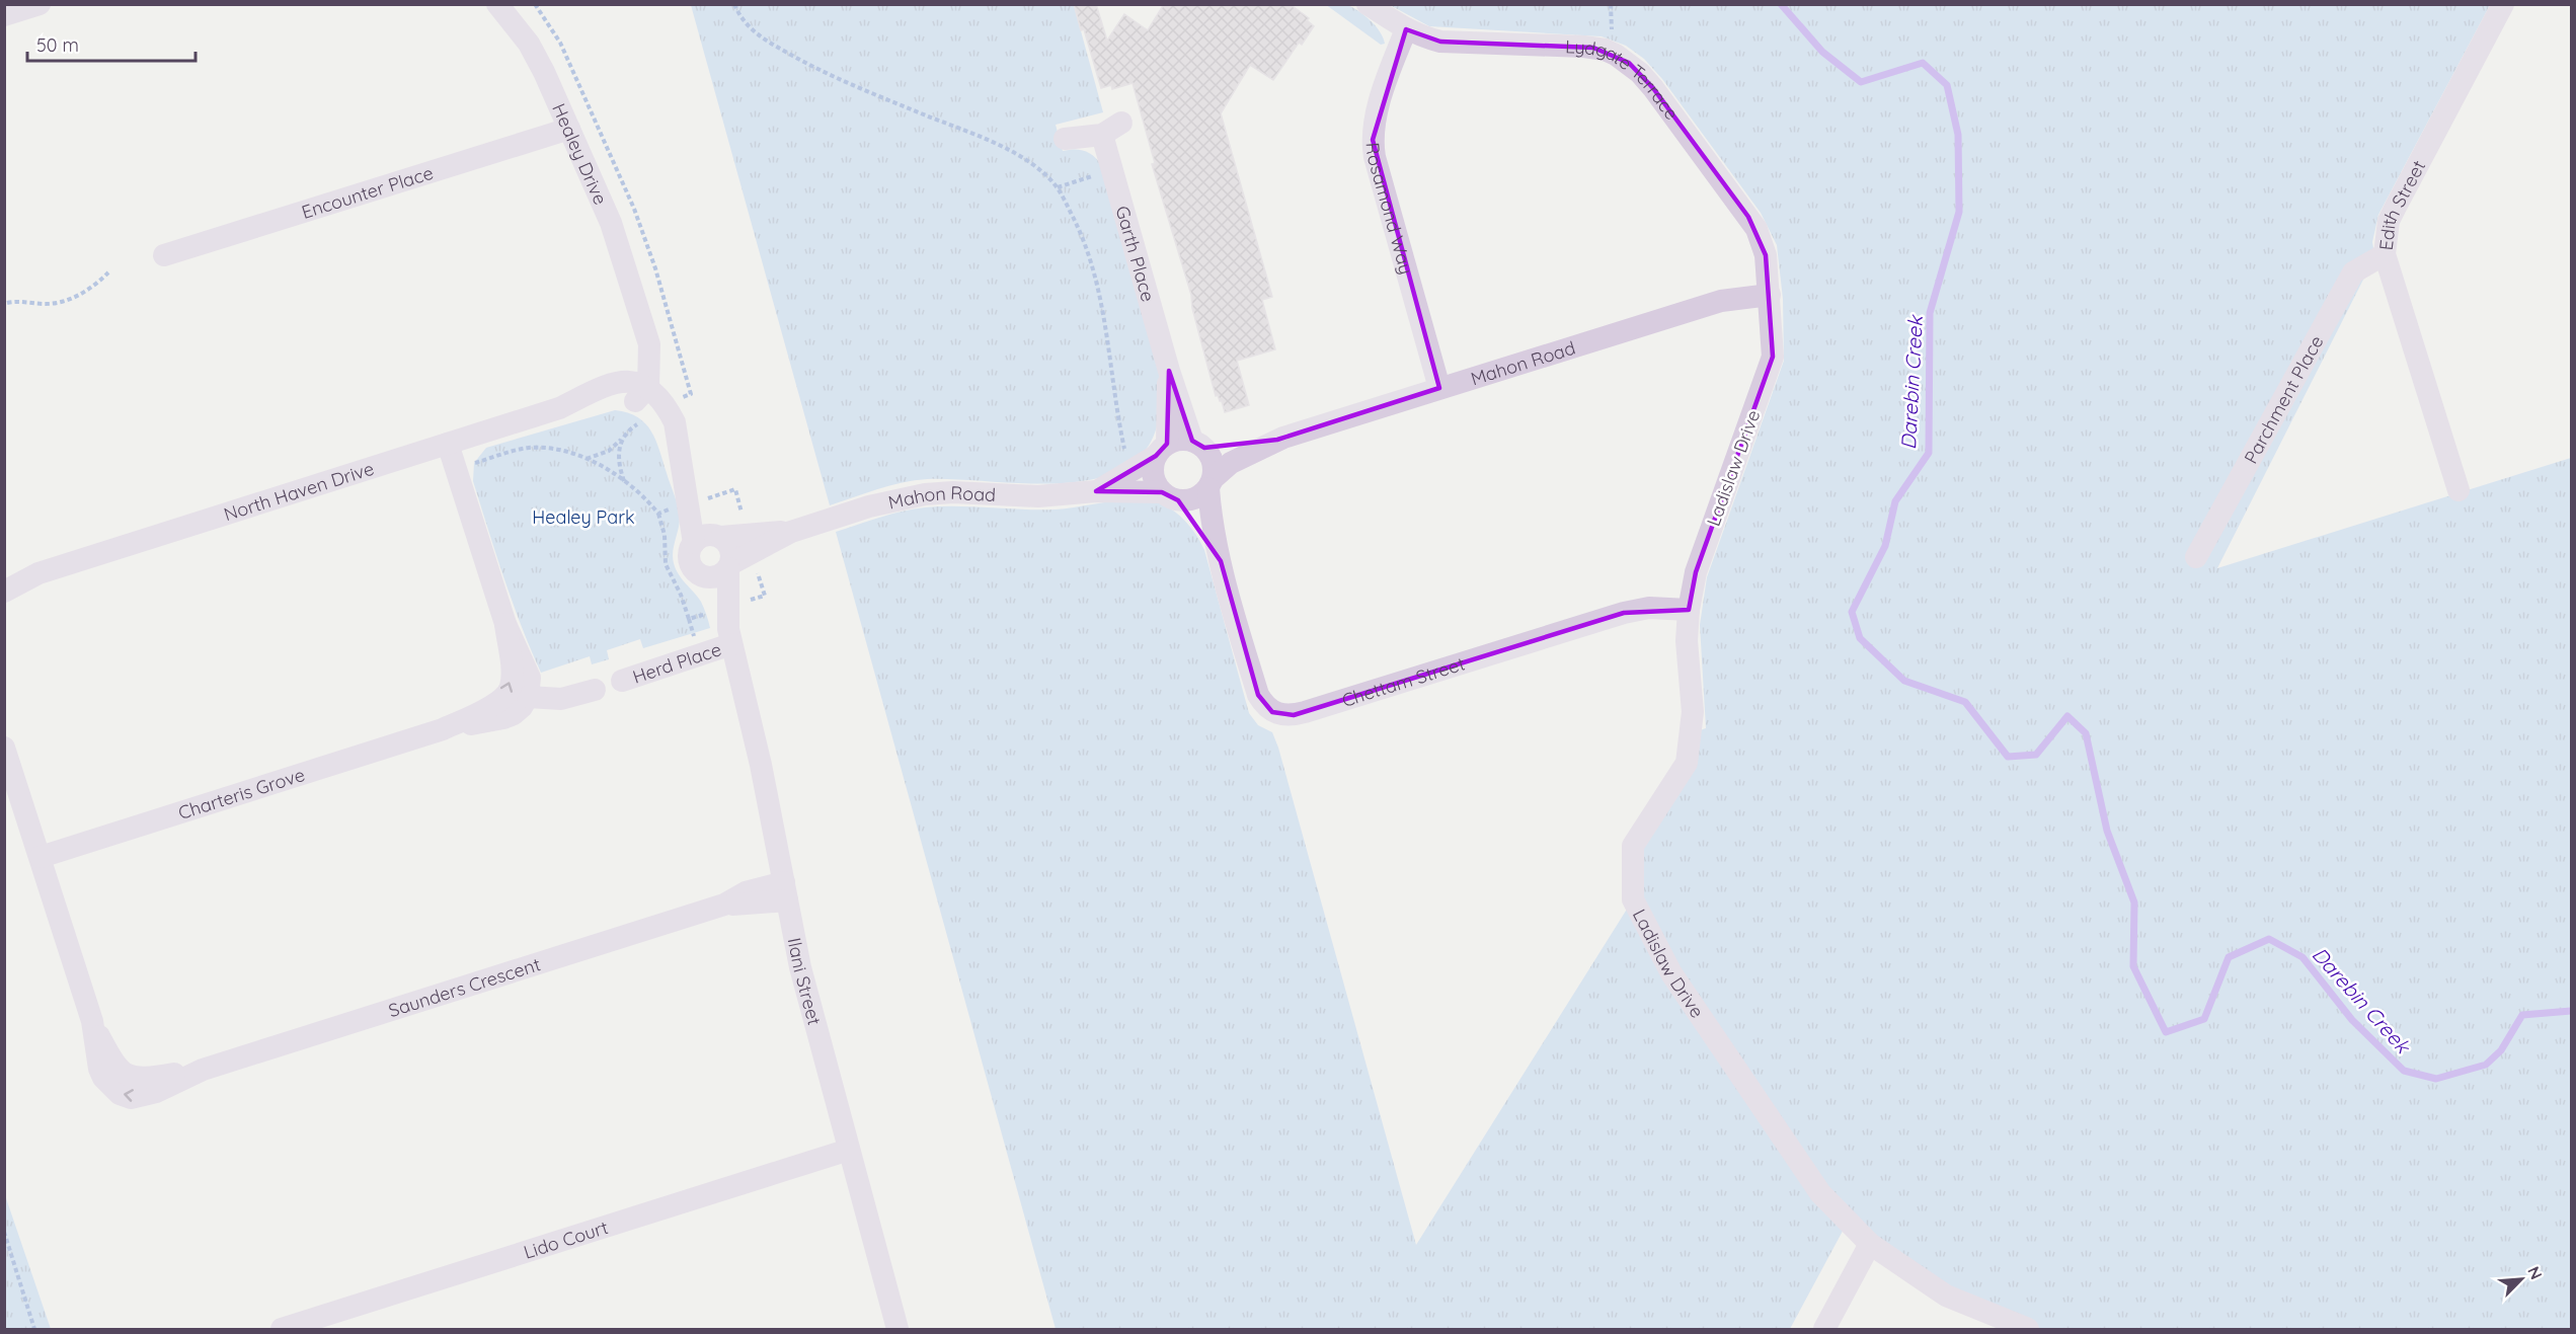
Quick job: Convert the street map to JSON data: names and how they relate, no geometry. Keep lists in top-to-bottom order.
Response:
{
  "streets": {
    "street": [
      "Lydgate Terrace",
      "Healey Drive",
      "Encounter Place",
      "Edith Street",
      "Rosamond Way",
      "Garth Place",
      "Mahon Road",
      "Parchment Place",
      "Ladislaw Drive",
      "North Haven Drive",
      "Herd Place",
      "Chettam Street",
      "Charteris Grove",
      "Ilani Street",
      "Saunders Crescent",
      "Lido Court"
    ]
  },
  "crossings": [
    ["Lydgate Terrace", "Rosamond Way"],
    ["Lydgate Terrace", "Mahon Road"],
    ["Lydgate Terrace", "Ladislaw Drive"],
    ["Healey Drive", "Encounter Place"],
    ["Healey Drive", "North Haven Drive"],
    ["Edith Street", "Parchment Place"],
    ["Rosamond Way", "Mahon Road"],
    ["Garth Place", "Mahon Road"],
    ["Garth Place", "Chettam Street"],
    ["Mahon Road", "Ladislaw Drive"],
    ["Mahon Road", "Chettam Street"],
    ["Mahon Road", "Ilani Street"],
    ["Ladislaw Drive", "Chettam Street"],
    ["North Haven Drive", "Charteris Grove"],
    ["Herd Place", "Ilani Street"],
    ["Charteris Grove", "Saunders Crescent"],
    ["Ilani Street", "Saunders Crescent"],
    ["Ilani Street", "Lido Court"]
  ],
  "water": ["Darebin Creek"],
  "parks": ["Healey Park"],
  "scale_bar": "50 m",
  "north": "top right"
}
